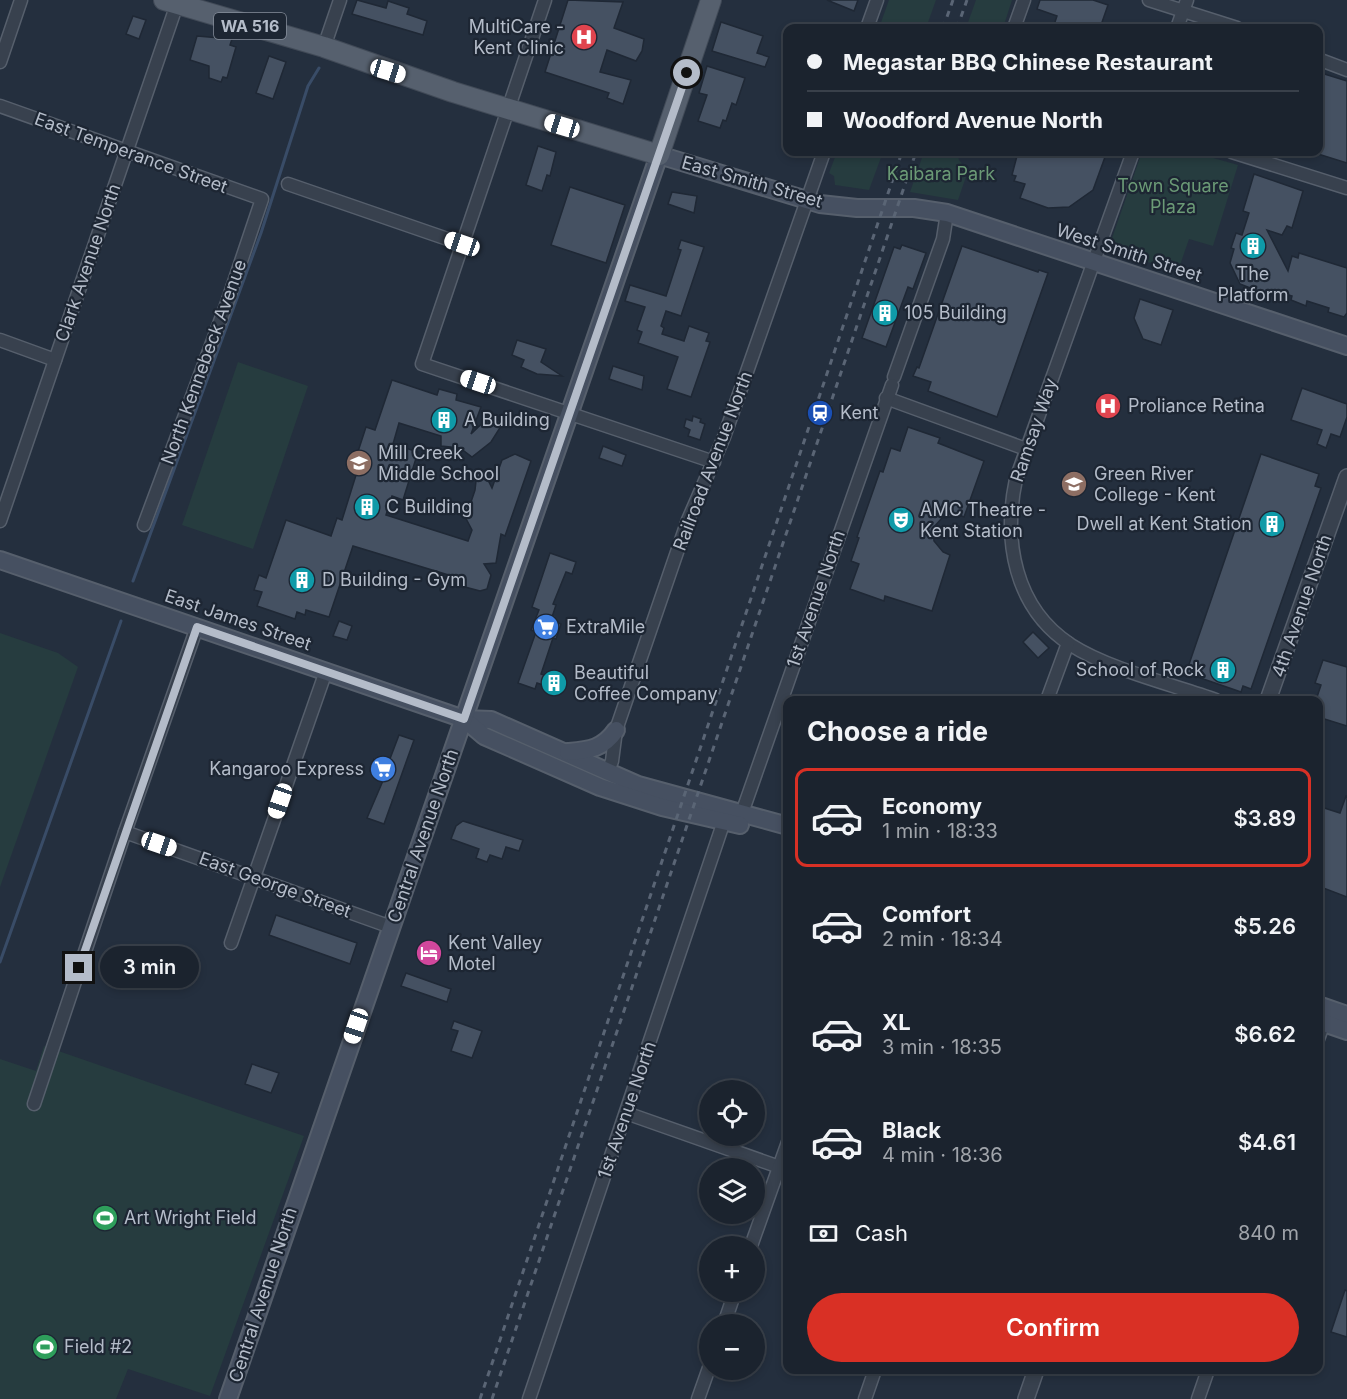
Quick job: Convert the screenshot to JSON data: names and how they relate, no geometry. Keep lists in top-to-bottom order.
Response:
{
  "streets": {
    "main road": [
      "WA 516",
      "East Smith Street",
      "West Smith Street",
      "East James Street",
      "Central Avenue North"
    ],
    "street": [
      "East Temperance Street",
      "Clark Avenue North",
      "North Kennebeck Avenue",
      "Ramsay Way",
      "Railroad Avenue North",
      "1st Avenue North",
      "4th Avenue North",
      "East George Street"
    ]
  },
  "crossings": [
    ["East Temperance Street", "Clark Avenue North"],
    ["East Temperance Street", "North Kennebeck Avenue"],
    ["East Smith Street", "West Smith Street"],
    ["East Smith Street", "Clark Avenue North"],
    ["East Smith Street", "Railroad Avenue North"],
    ["East Smith Street", "Central Avenue North"],
    ["West Smith Street", "Ramsay Way"],
    ["West Smith Street", "1st Avenue North"],
    ["Railroad Avenue North", "East James Street"],
    ["1st Avenue North", "East James Street"],
    ["East James Street", "Central Avenue North"],
    ["Central Avenue North", "East George Street"]
  ],
  "parks": ["Kaibara Park", "Town Square Plaza"],
  "places": {
    "hospital": ["MultiCare - Kent Clinic", "Proliance Retina"],
    "building": [
      "The Platform",
      "105 Building",
      "A Building",
      "C Building",
      "Dwell at Kent Station",
      "D Building - Gym",
      "School of Rock",
      "Beautiful Coffee Company"
    ],
    "station": ["Kent"],
    "school or university": ["Mill Creek Middle School", "Green River College - Kent"],
    "theatre": ["AMC Theatre - Kent Station"],
    "supermarket": ["ExtraMile", "Kangaroo Express"],
    "hotel": ["Kent Valley Motel"],
    "sports": ["Art Wright Field", "Field #2"]
  },
  "page": {
    "banner": ["Megastar BBQ Chinese Restaurant", "Woodford Avenue North"],
    "heading": "Choose a ride",
    "list": [
      {
        "name": "Economy",
        "note": "1 min · 18:33",
        "value": "$3.89"
      },
      {
        "name": "Comfort",
        "note": "2 min · 18:34",
        "value": "$5.26"
      },
      {
        "name": "XL",
        "note": "3 min · 18:35",
        "value": "$6.62"
      },
      {
        "name": "Black",
        "note": "4 min · 18:36",
        "value": "$4.61"
      }
    ],
    "bubble": "3 min",
    "map_buttons": ["+", "−"],
    "pay": ["Cash", "840 m"],
    "buttons": "Confirm"
  }
}
